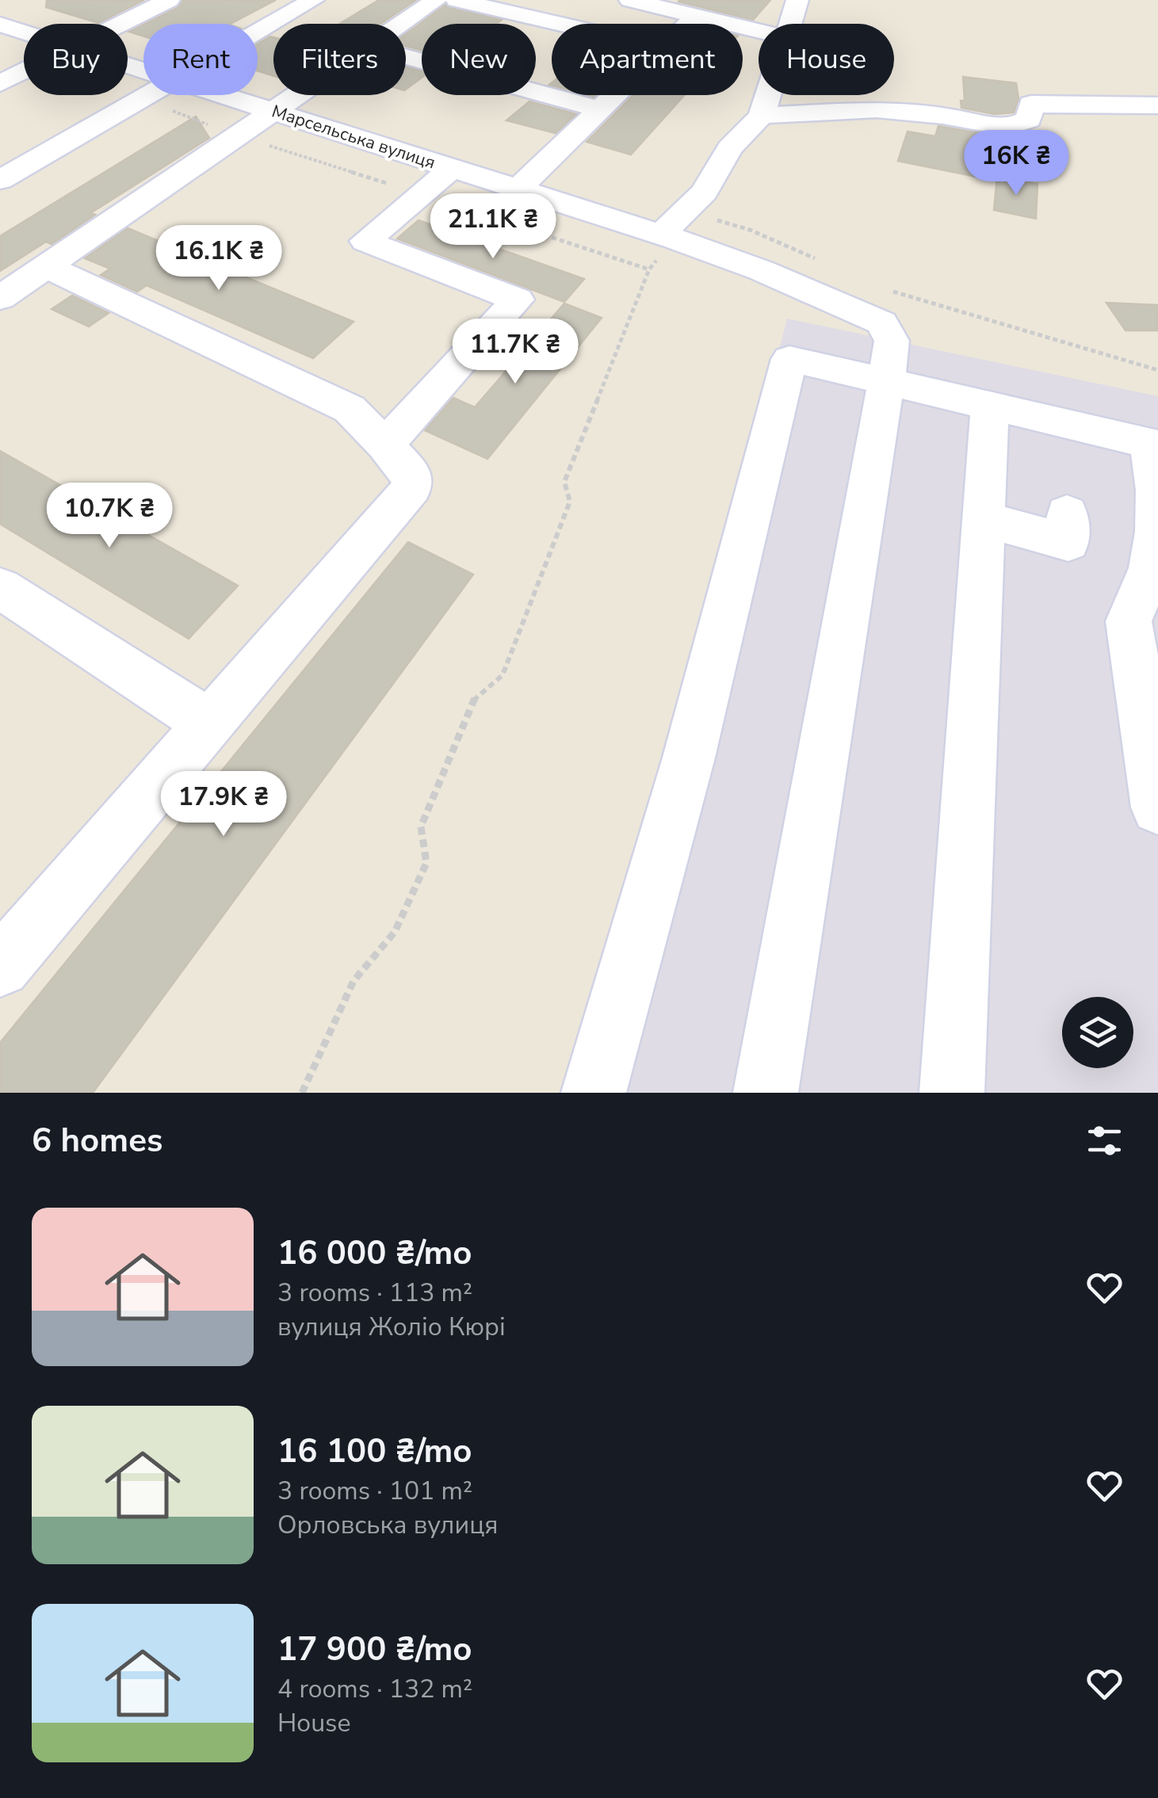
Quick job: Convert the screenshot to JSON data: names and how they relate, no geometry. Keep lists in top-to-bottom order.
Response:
{
  "streets": {
    "street": ["Марсельська вулиця"]
  },
  "page": {
    "chip": [
      "Buy",
      "Rent",
      "Filters",
      "New",
      "Apartment",
      "House"
    ],
    "price": [
      "16K ₴",
      "21.1K ₴",
      "16.1K ₴",
      "11.7K ₴",
      "10.7K ₴",
      "17.9K ₴"
    ],
    "heading": "6 homes",
    "list": [
      {
        "name": "16 000 ₴/mo",
        "note": "3 rooms · 113 m² · вулиця Жоліо Кюрі"
      },
      {
        "name": "16 100 ₴/mo",
        "note": "3 rooms · 101 m² · Орловська вулиця"
      },
      {
        "name": "17 900 ₴/mo",
        "note": "4 rooms · 132 m² · House"
      }
    ]
  }
}
